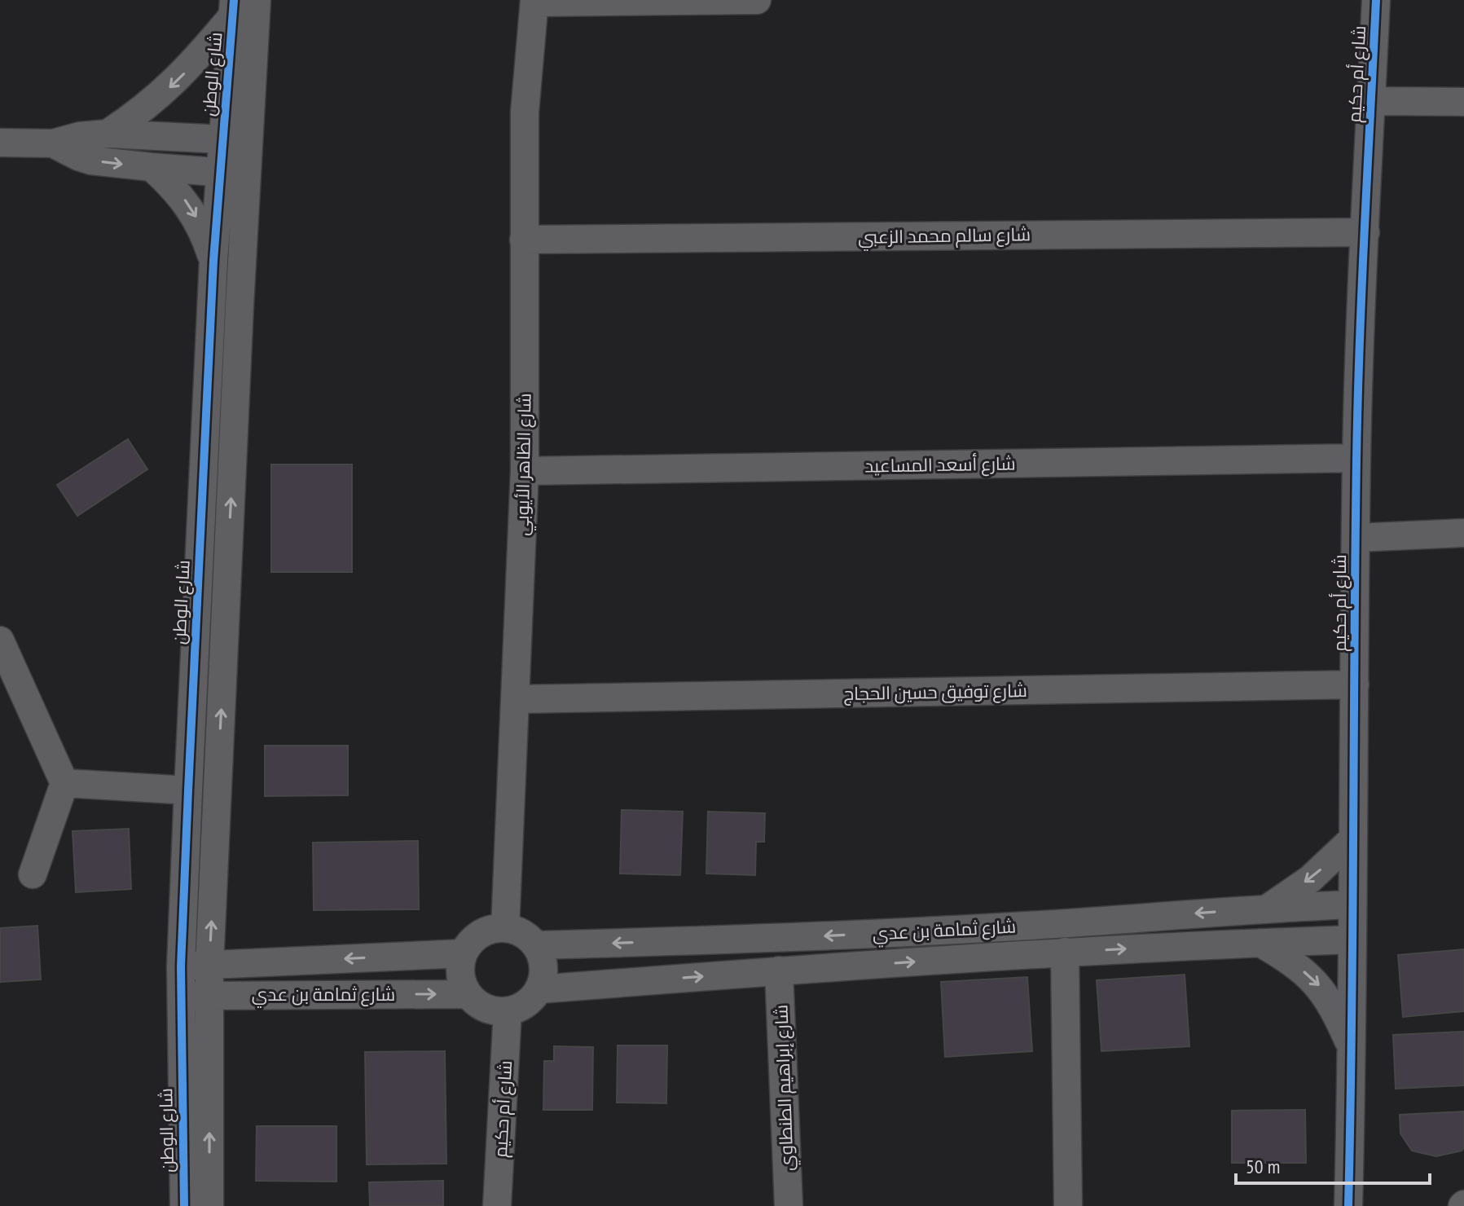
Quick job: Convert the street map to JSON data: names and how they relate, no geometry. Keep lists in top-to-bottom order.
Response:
{
  "streets": {
    "street": [
      "شارع الوطن",
      "شارع أم حكيم",
      "شارع سالم محمد الزعبي",
      "شارع الظاهر الأيوبي",
      "شارع أسعد المساعيد",
      "شارع توفيق حسين الحجاج",
      "شارع ثمامة بن عدي",
      "شارع إبراهيم الطنطاوي"
    ]
  },
  "crossings": [
    ["شارع الوطن", "شارع ثمامة بن عدي"],
    ["شارع أم حكيم", "شارع سالم محمد الزعبي"],
    ["شارع أم حكيم", "شارع الظاهر الأيوبي"],
    ["شارع أم حكيم", "شارع أسعد المساعيد"],
    ["شارع أم حكيم", "شارع توفيق حسين الحجاج"],
    ["شارع أم حكيم", "شارع ثمامة بن عدي"],
    ["شارع سالم محمد الزعبي", "شارع الظاهر الأيوبي"],
    ["شارع الظاهر الأيوبي", "شارع أسعد المساعيد"],
    ["شارع الظاهر الأيوبي", "شارع توفيق حسين الحجاج"],
    ["شارع الظاهر الأيوبي", "شارع ثمامة بن عدي"],
    ["شارع ثمامة بن عدي", "شارع إبراهيم الطنطاوي"]
  ],
  "scale_bar": "50 m"
}
